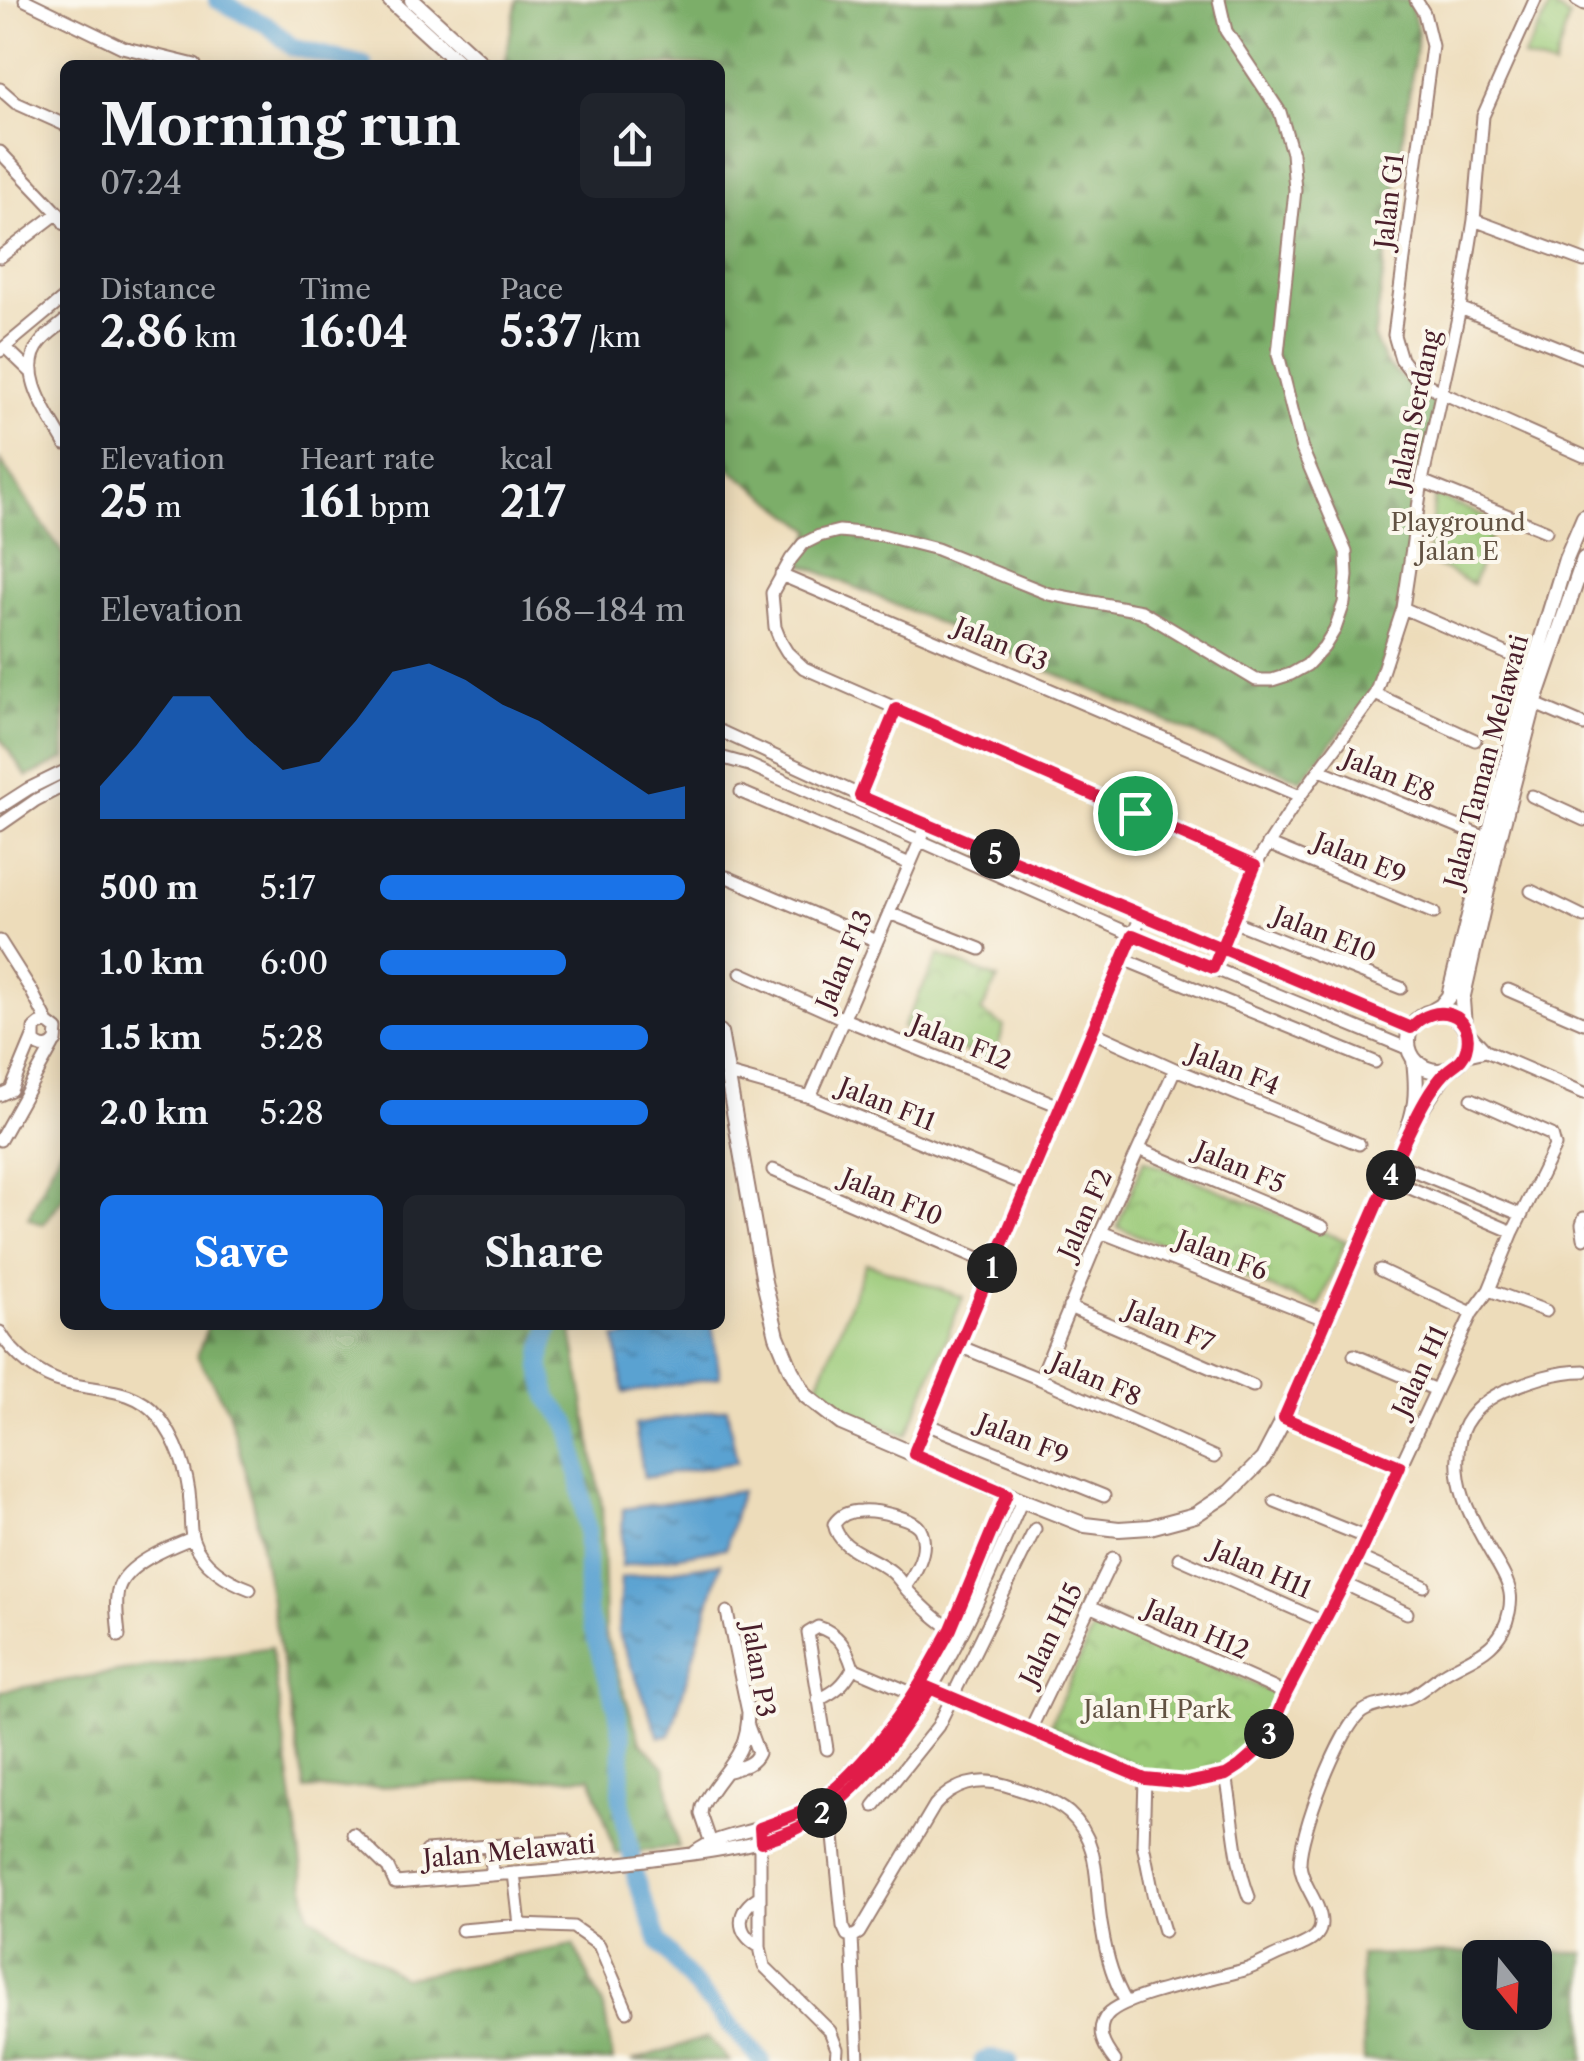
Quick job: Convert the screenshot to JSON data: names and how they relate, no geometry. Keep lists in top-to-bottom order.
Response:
{
  "streets": {
    "main road": ["Jalan Taman Melawati"],
    "street": [
      "Jalan G1",
      "Jalan Serdang",
      "Jalan G3",
      "Jalan E8",
      "Jalan E9",
      "Jalan E10",
      "Jalan F13",
      "Jalan F12",
      "Jalan F4",
      "Jalan F11",
      "Jalan F5",
      "Jalan F10",
      "Jalan F2",
      "Jalan F6",
      "Jalan F7",
      "Jalan H1",
      "Jalan F8",
      "Jalan F9",
      "Jalan H11",
      "Jalan H12",
      "Jalan H15",
      "Jalan P3",
      "Jalan Melawati"
    ]
  },
  "crossings": [
    ["Jalan G1", "Jalan Serdang"],
    ["Jalan Serdang", "Jalan G3"],
    ["Jalan Serdang", "Jalan E8"],
    ["Jalan Serdang", "Jalan E9"],
    ["Jalan Serdang", "Jalan E10"],
    ["Jalan Taman Melawati", "Jalan E8"],
    ["Jalan F13", "Jalan F12"],
    ["Jalan F13", "Jalan F11"],
    ["Jalan F4", "Jalan F2"],
    ["Jalan F5", "Jalan F2"],
    ["Jalan F2", "Jalan F6"],
    ["Jalan F2", "Jalan F7"],
    ["Jalan F2", "Jalan F8"],
    ["Jalan H1", "Jalan H11"],
    ["Jalan H1", "Jalan H12"],
    ["Jalan H12", "Jalan H15"],
    ["Jalan P3", "Jalan Melawati"]
  ],
  "parks": ["Playground Jalan E", "Jalan H Park"],
  "north": "bottom",
  "page": {
    "heading": ["Morning run", "07:24"],
    "stats": [
      ["Distance", "2.86 km"],
      ["Time", "16:04"],
      ["Pace", "5:37 /km"],
      ["Elevation", "25 m"],
      ["Heart rate", "161 bpm"],
      ["kcal", "217"]
    ],
    "chart": ["Elevation", "168–184 m"],
    "pins": [
      "5",
      "4",
      "1",
      "3",
      "2"
    ],
    "list": [
      {
        "name": "500 m",
        "note": "5:17"
      },
      {
        "name": "1.0 km",
        "note": "6:00"
      },
      {
        "name": "1.5 km",
        "note": "5:28"
      },
      {
        "name": "2.0 km",
        "note": "5:28"
      }
    ],
    "buttons": ["Save", "Share"]
  }
}
